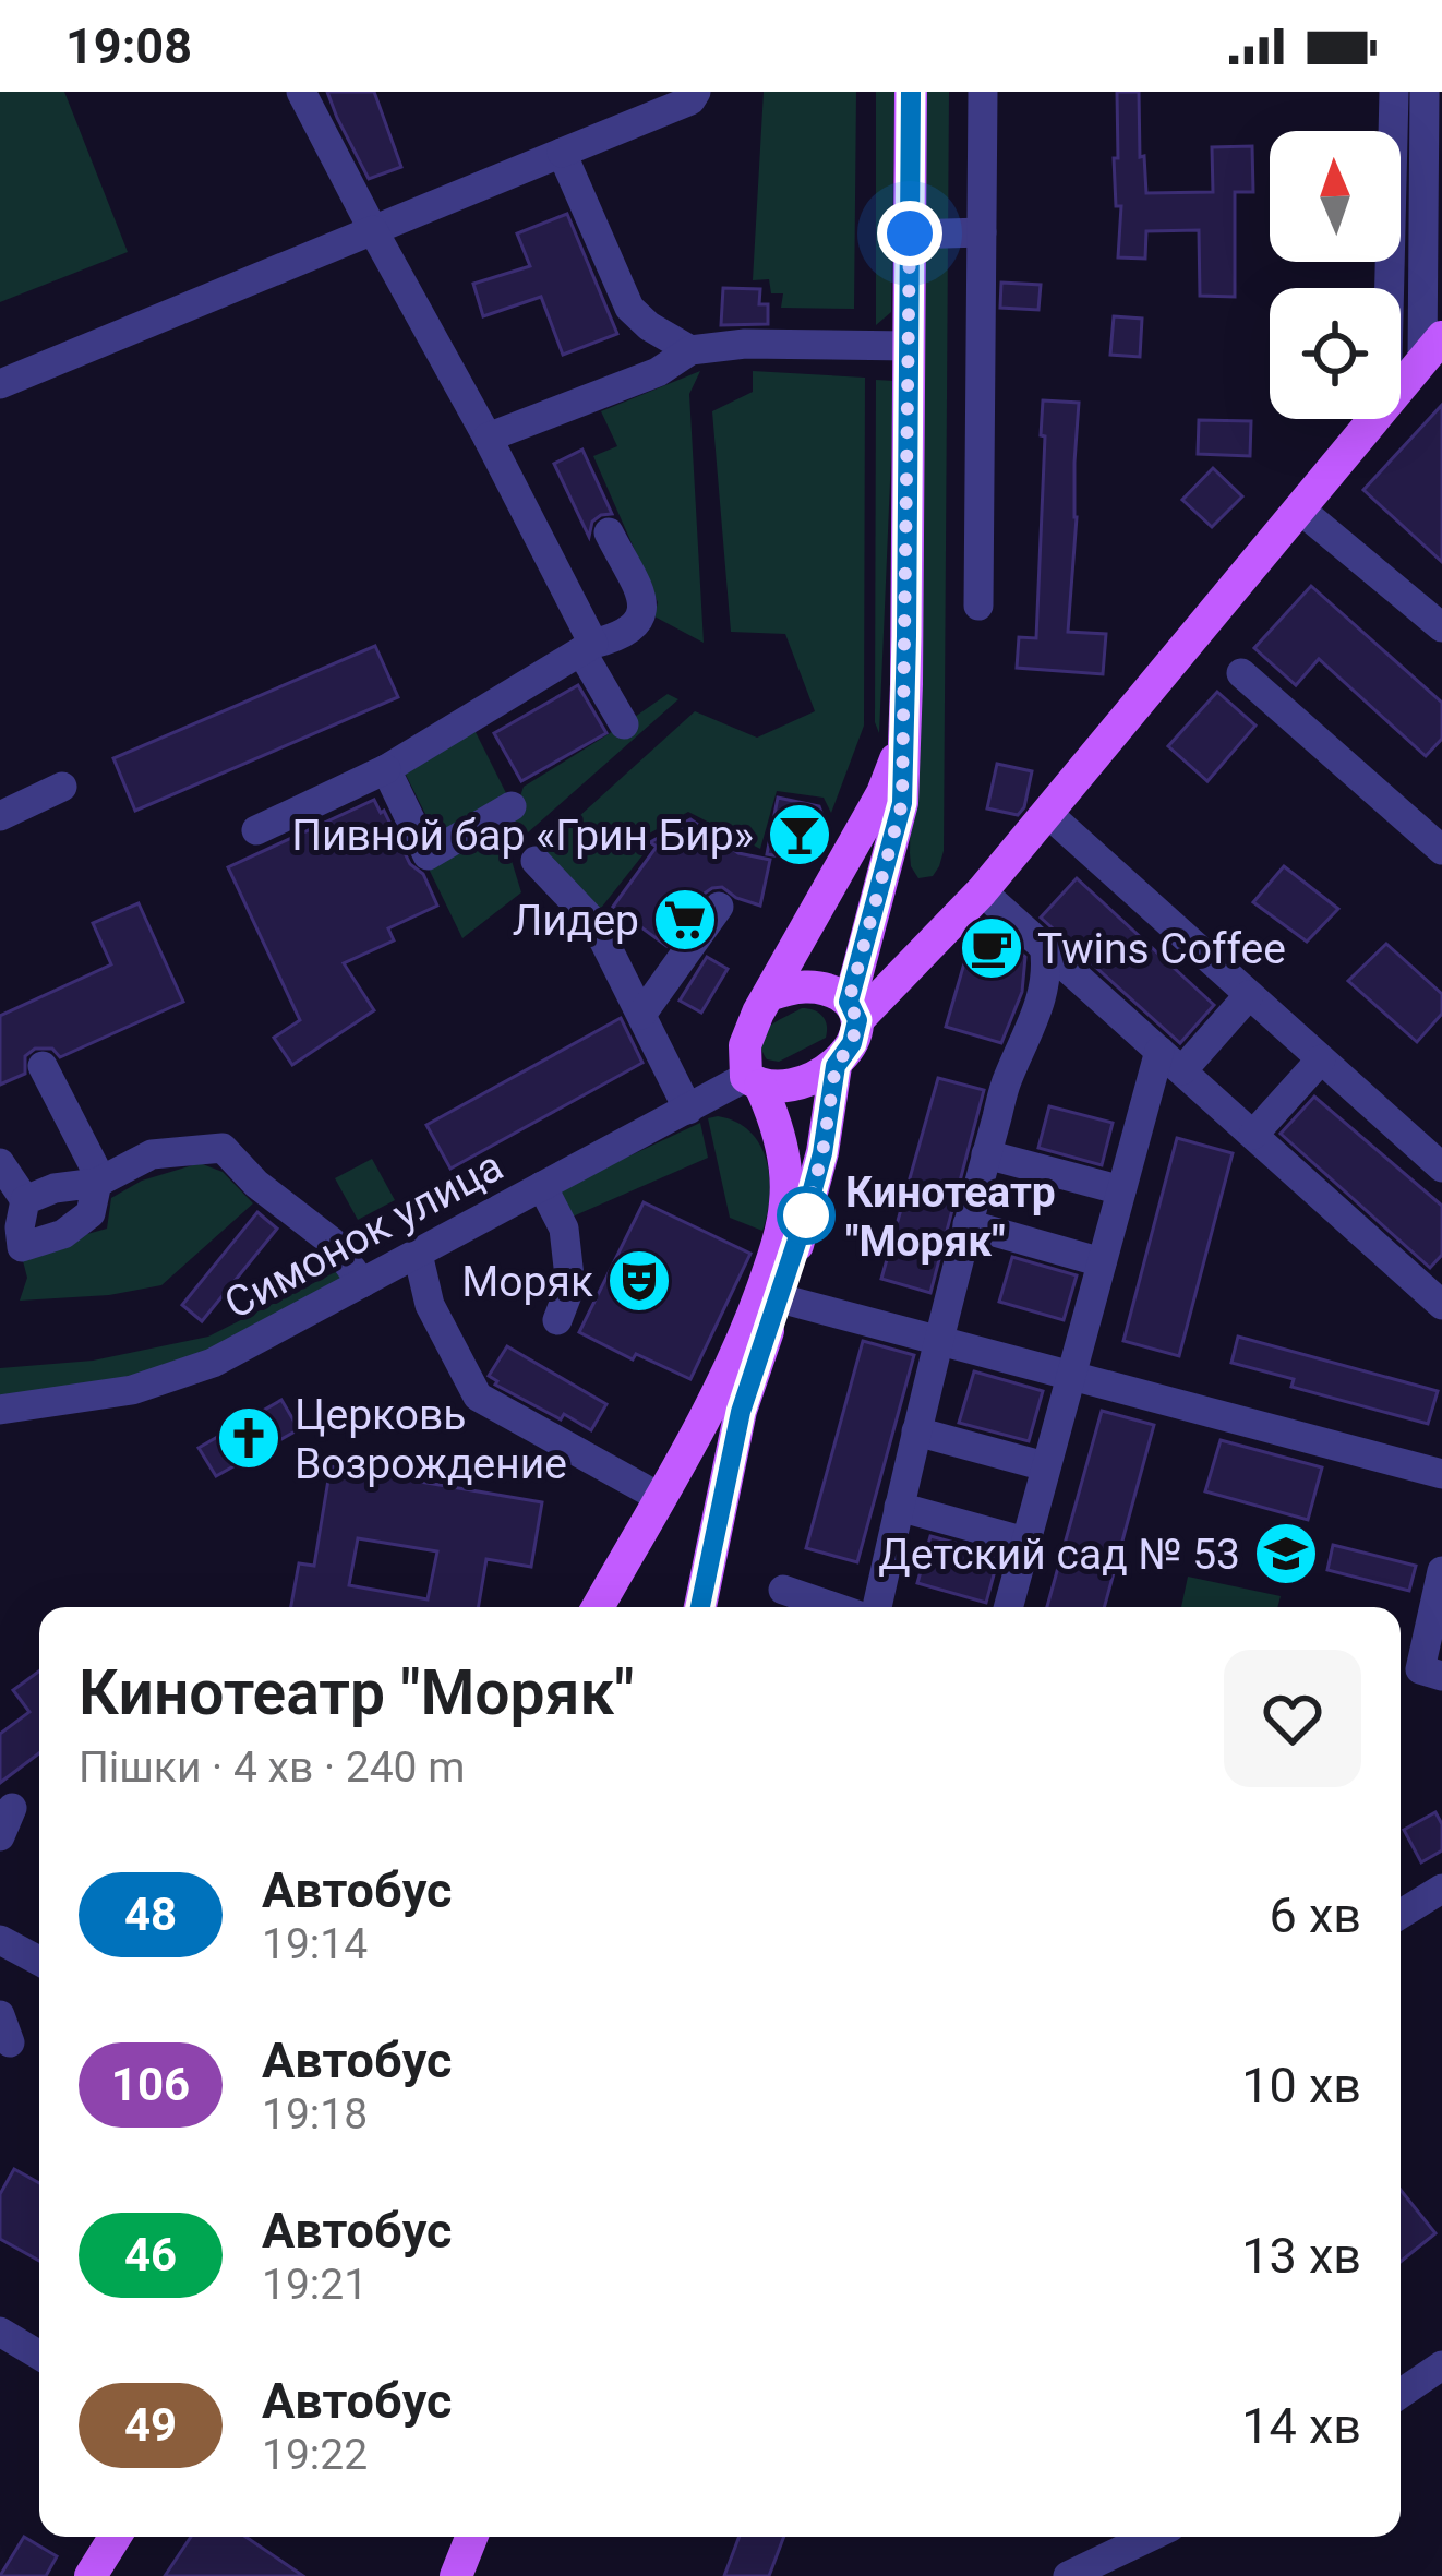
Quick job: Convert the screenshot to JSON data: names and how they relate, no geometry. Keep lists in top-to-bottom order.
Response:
{
  "streets": {
    "street": ["Симонок улица"]
  },
  "places": {
    "bar": ["Пивной бар «Грин Бир»"],
    "supermarket": ["Лидер"],
    "cafe": ["Twins Coffee"],
    "other": ["Кинотеатр \"Моряк\""],
    "theatre": ["Моряк"],
    "church": ["Церковь Возрождение"],
    "school or university": ["Детский сад № 53"]
  },
  "lines": ["bus line 48"],
  "north": "top",
  "page": {
    "status": "19:08",
    "heading": ["Кинотеатр \"Моряк\"", "Пішки · 4 хв · 240 m"],
    "list": [
      {
        "mark": "48",
        "name": "Автобус",
        "note": "19:14",
        "value": "6 хв"
      },
      {
        "mark": "106",
        "name": "Автобус",
        "note": "19:18",
        "value": "10 хв"
      },
      {
        "mark": "46",
        "name": "Автобус",
        "note": "19:21",
        "value": "13 хв"
      },
      {
        "mark": "49",
        "name": "Автобус",
        "note": "19:22",
        "value": "14 хв"
      }
    ]
  }
}
